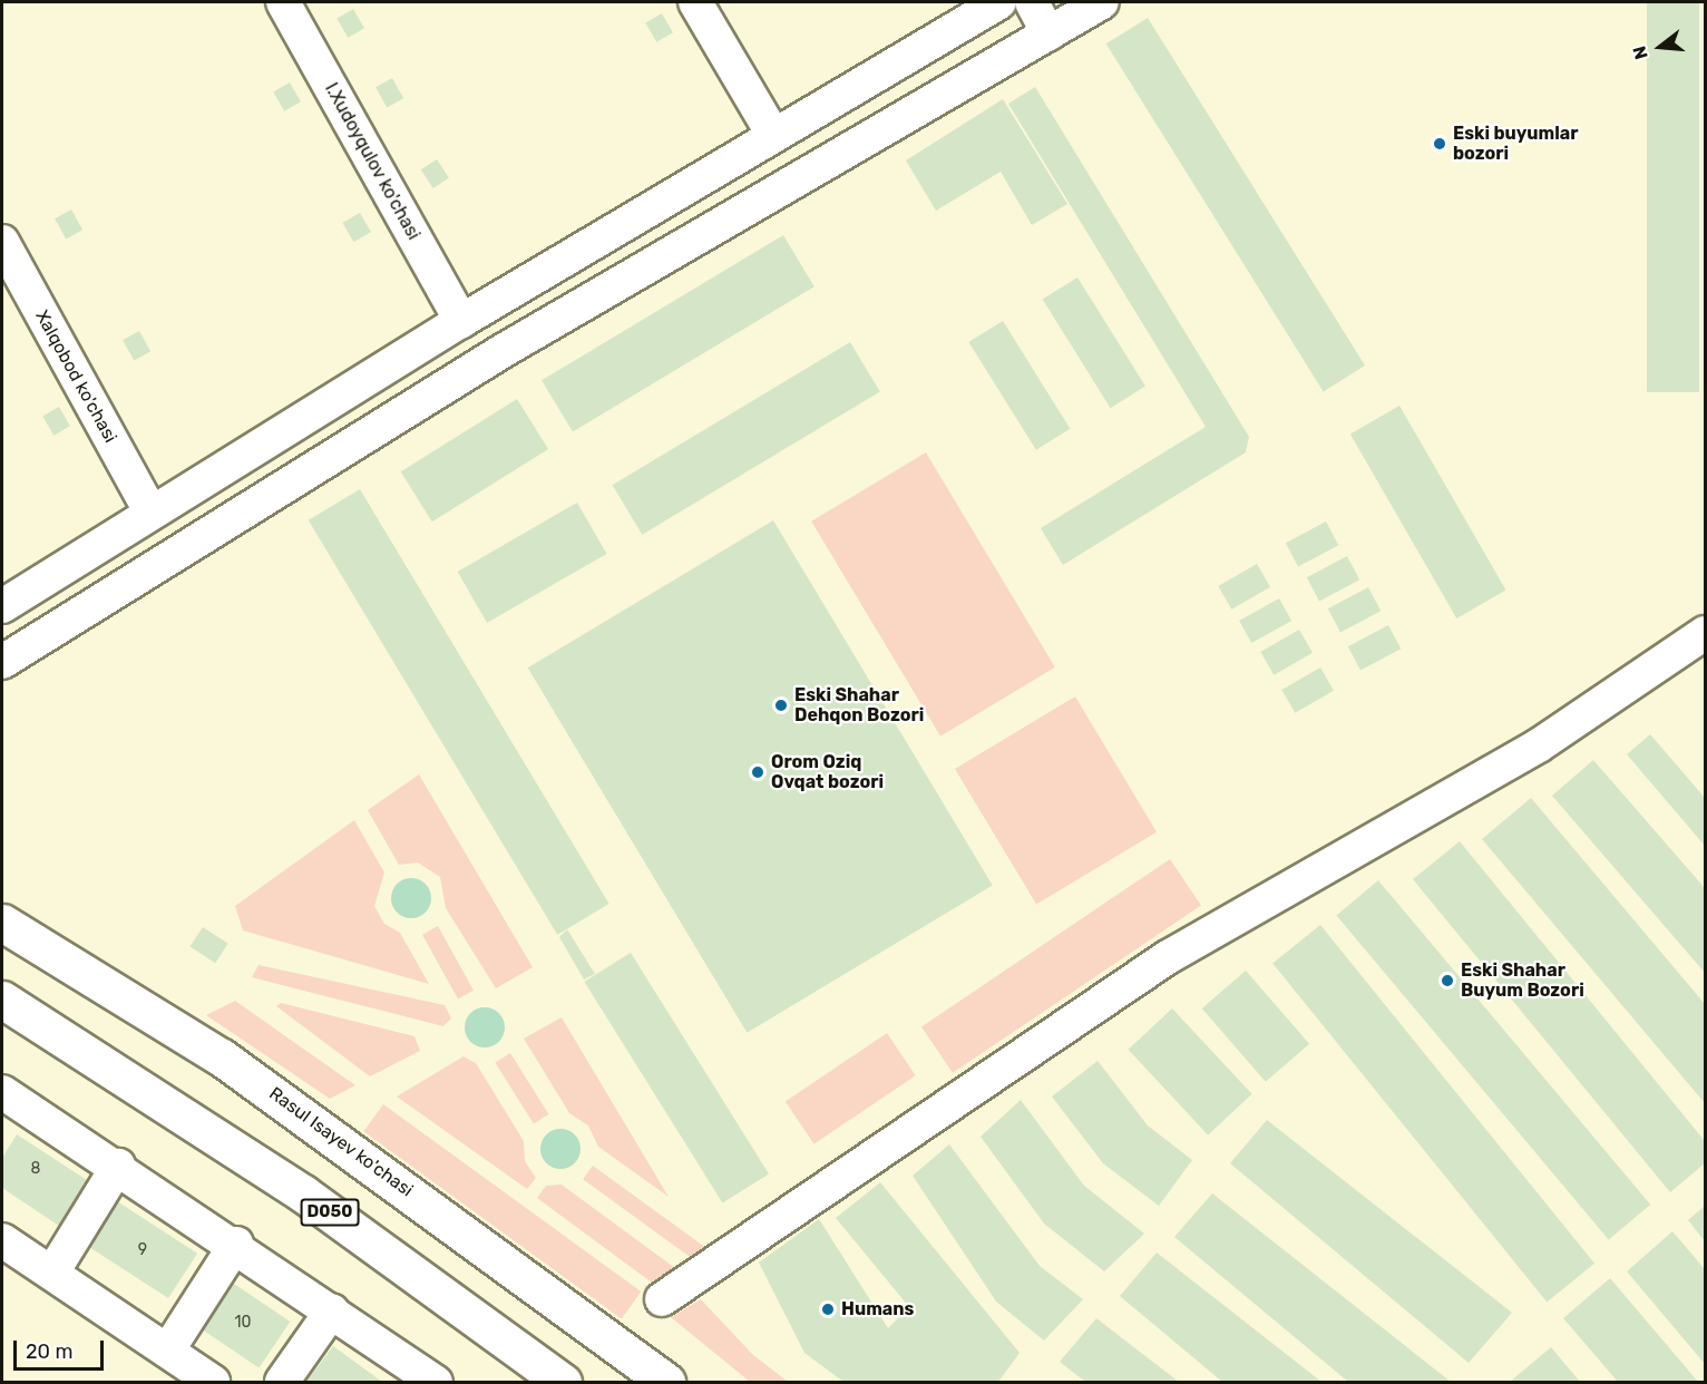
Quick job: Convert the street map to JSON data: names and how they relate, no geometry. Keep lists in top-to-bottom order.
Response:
{
  "streets": {
    "main road": ["Rasul Isayev ko'chasi", "D050"],
    "street": ["I.Xudoyqulov ko'chasi", "Xalqobod ko'chasi"]
  },
  "places": [
    "Eski buyumlar bozori",
    "Eski Shahar Dehqon Bozori",
    "Orom Oziq Ovqat bozori",
    "Eski Shahar Buyum Bozori",
    "Humans"
  ],
  "house_numbers": ["8", "9", "10"],
  "scale_bar": "20 m",
  "north": "left"
}
